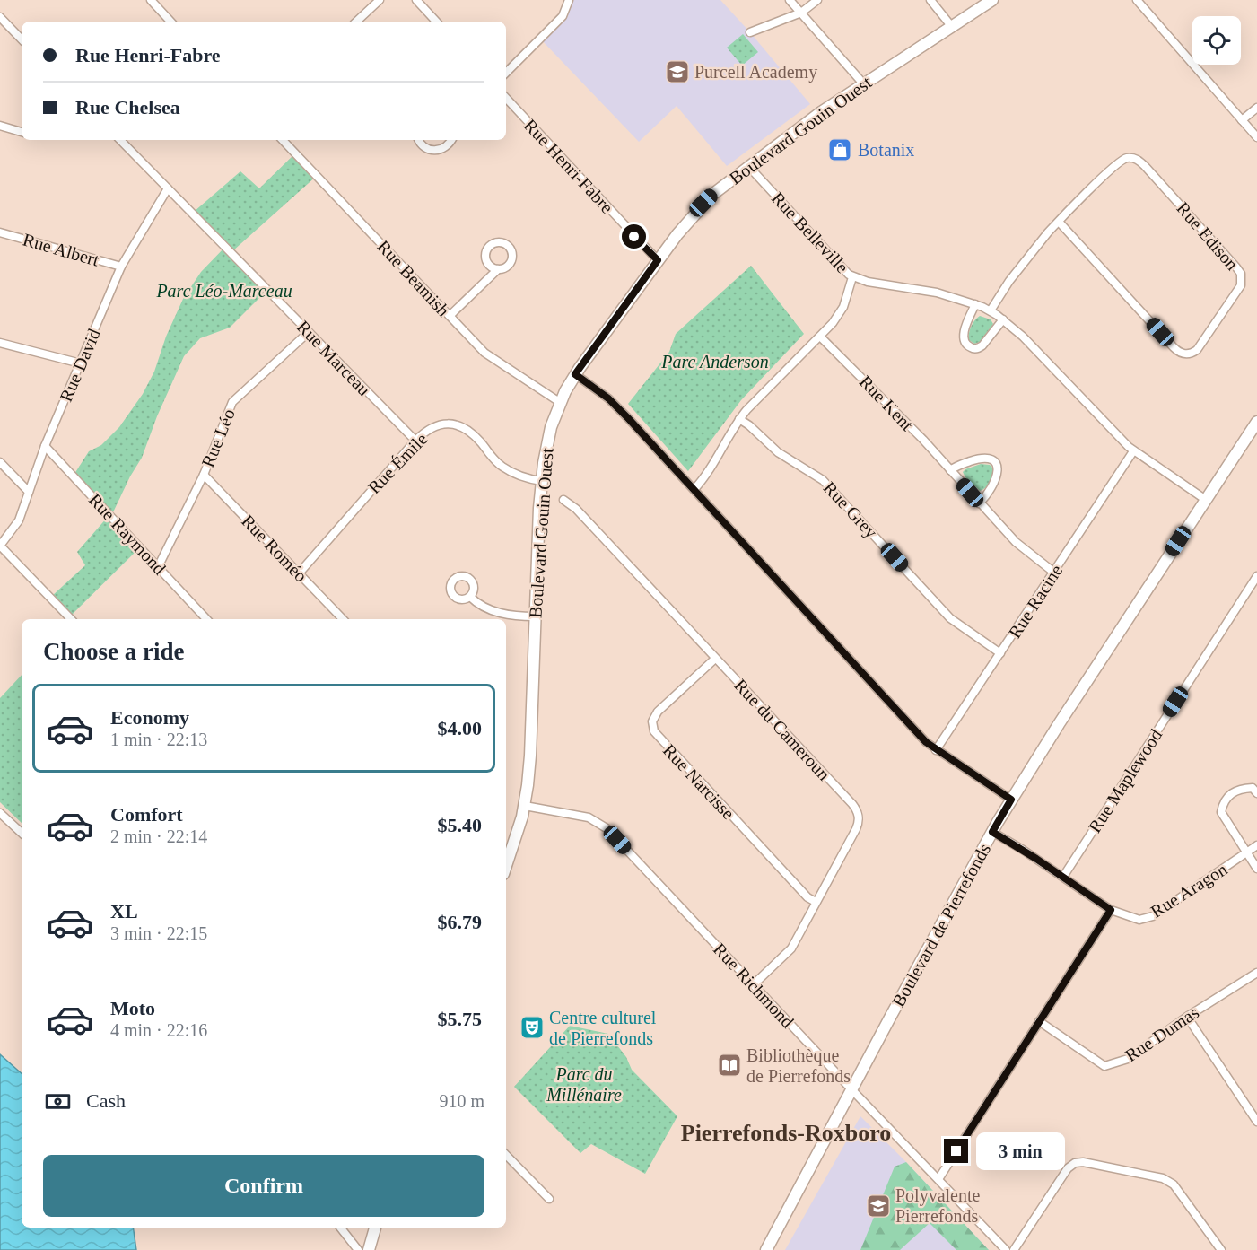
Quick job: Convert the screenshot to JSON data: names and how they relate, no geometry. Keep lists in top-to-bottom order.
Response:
{
  "streets": {
    "street": [
      "Boulevard Gouin Ouest",
      "Rue Henri-Fabre",
      "Rue Belleville",
      "Rue Edison",
      "Rue Albert",
      "Rue Beamish",
      "Rue Marceau",
      "Rue David",
      "Rue Kent",
      "Rue Léo",
      "Rue Émile",
      "Rue Grey",
      "Rue Raymond",
      "Rue Roméo",
      "Rue Racine",
      "Rue du Cameroun",
      "Rue Maplewood",
      "Rue Narcisse",
      "Rue Aragon",
      "Boulevard de Pierrefonds",
      "Rue Richmond",
      "Rue Dumas"
    ]
  },
  "crossings": [
    ["Boulevard Gouin Ouest", "Rue Henri-Fabre"],
    ["Boulevard Gouin Ouest", "Rue Belleville"],
    ["Boulevard Gouin Ouest", "Rue Beamish"],
    ["Boulevard Gouin Ouest", "Rue Émile"],
    ["Boulevard Gouin Ouest", "Rue Richmond"],
    ["Rue Belleville", "Rue Edison"],
    ["Rue Belleville", "Rue Racine"],
    ["Rue Belleville", "Boulevard de Pierrefonds"],
    ["Rue Albert", "Rue David"],
    ["Rue Marceau", "Rue David"],
    ["Rue Marceau", "Rue Léo"],
    ["Rue Marceau", "Rue Émile"],
    ["Rue David", "Rue Raymond"],
    ["Rue Kent", "Rue Racine"],
    ["Rue Léo", "Rue Raymond"],
    ["Rue Léo", "Rue Roméo"],
    ["Rue Émile", "Rue Roméo"],
    ["Rue Grey", "Rue Racine"],
    ["Rue du Cameroun", "Rue Narcisse"],
    ["Rue du Cameroun", "Rue Richmond"],
    ["Rue Maplewood", "Rue Aragon"],
    ["Rue Aragon", "Boulevard de Pierrefonds"],
    ["Boulevard de Pierrefonds", "Rue Richmond"]
  ],
  "districts": ["Pierrefonds-Roxboro"],
  "parks": ["Parc Léo-Marceau", "Parc Anderson", "Parc du Millénaire"],
  "places": {
    "school or university": ["Purcell Academy", "Polyvalente Pierrefonds"],
    "shop": ["Botanix"],
    "theatre": ["Centre culturel de Pierrefonds"],
    "library": ["Bibliothèque de Pierrefonds"]
  },
  "page": {
    "banner": ["Rue Henri-Fabre", "Rue Chelsea"],
    "heading": "Choose a ride",
    "list": [
      {
        "name": "Economy",
        "note": "1 min · 22:13",
        "value": "$4.00"
      },
      {
        "name": "Comfort",
        "note": "2 min · 22:14",
        "value": "$5.40"
      },
      {
        "name": "XL",
        "note": "3 min · 22:15",
        "value": "$6.79"
      },
      {
        "name": "Moto",
        "note": "4 min · 22:16",
        "value": "$5.75"
      }
    ],
    "pay": ["Cash", "910 m"],
    "bubble": "3 min",
    "buttons": "Confirm"
  }
}
